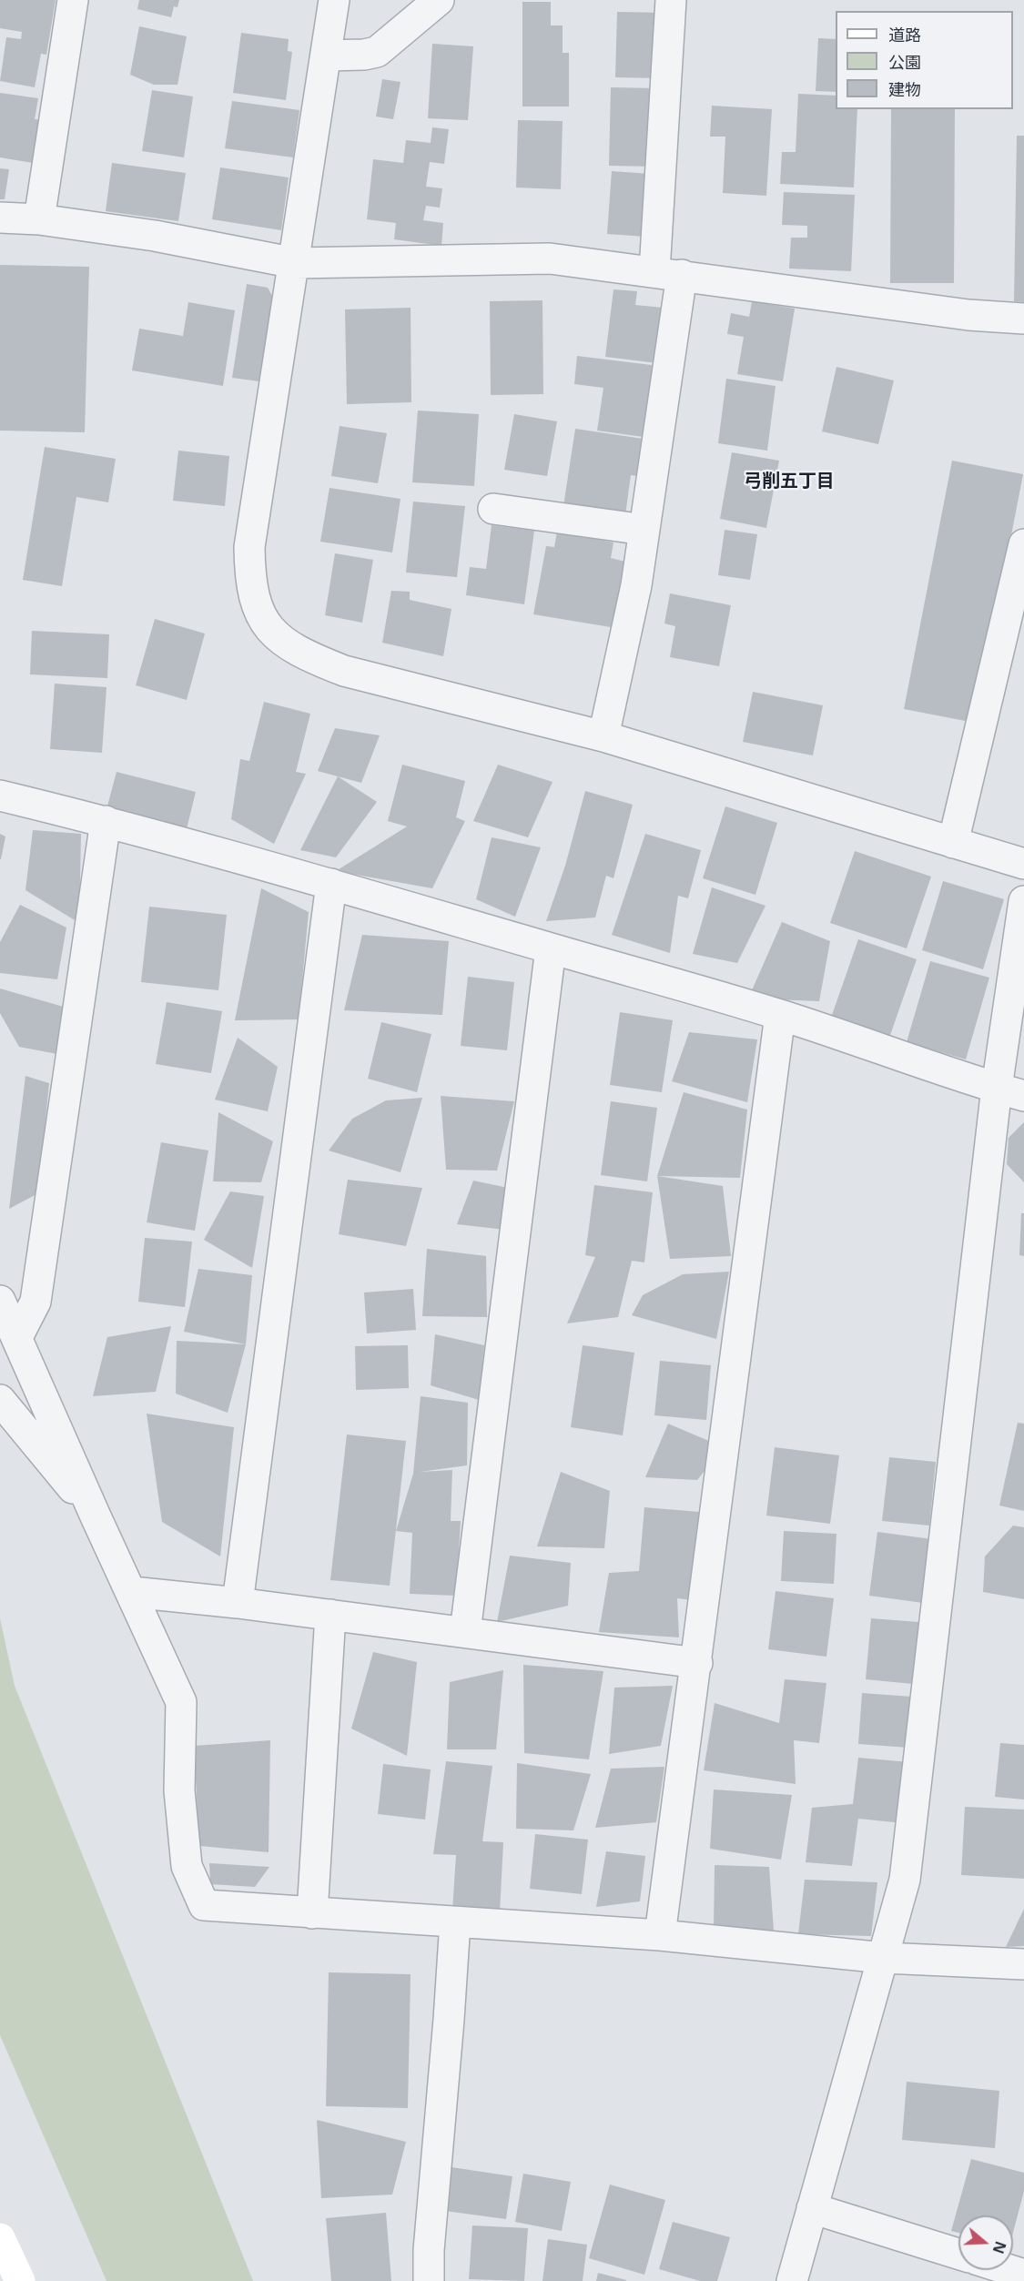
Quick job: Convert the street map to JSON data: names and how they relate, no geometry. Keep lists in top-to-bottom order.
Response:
{
  "districts": ["弓削五丁目"],
  "legend": ["道路", "公園", "建物"],
  "north": "right"
}
